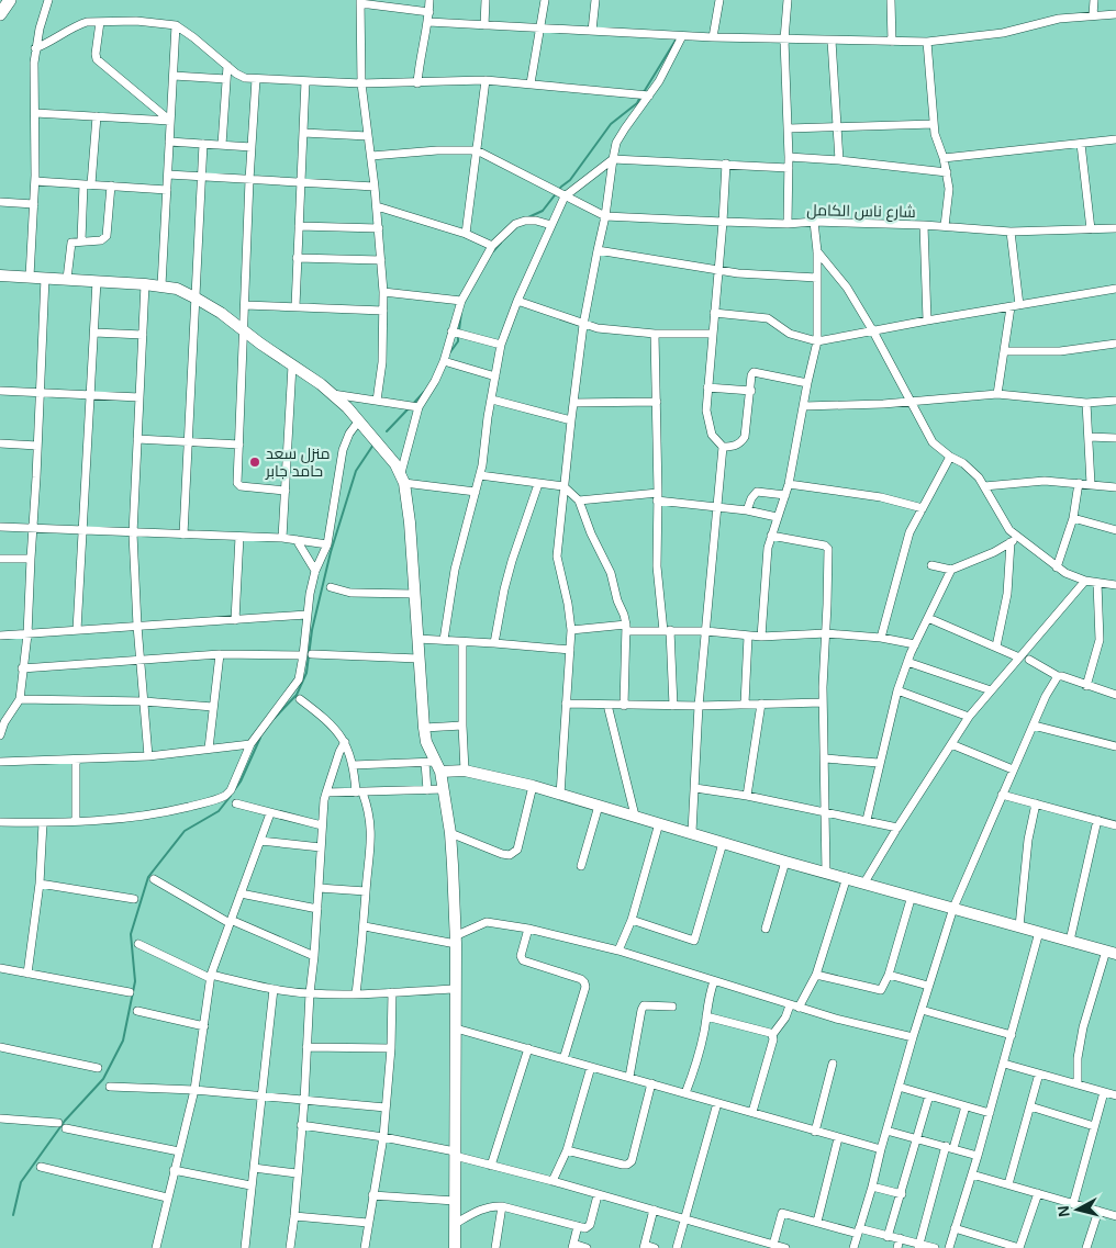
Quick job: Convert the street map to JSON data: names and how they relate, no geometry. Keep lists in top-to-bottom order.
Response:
{
  "streets": {
    "street": ["شارع ناس الكامل"]
  },
  "places": ["منزل سعد حامد جابر"],
  "north": "left"
}
